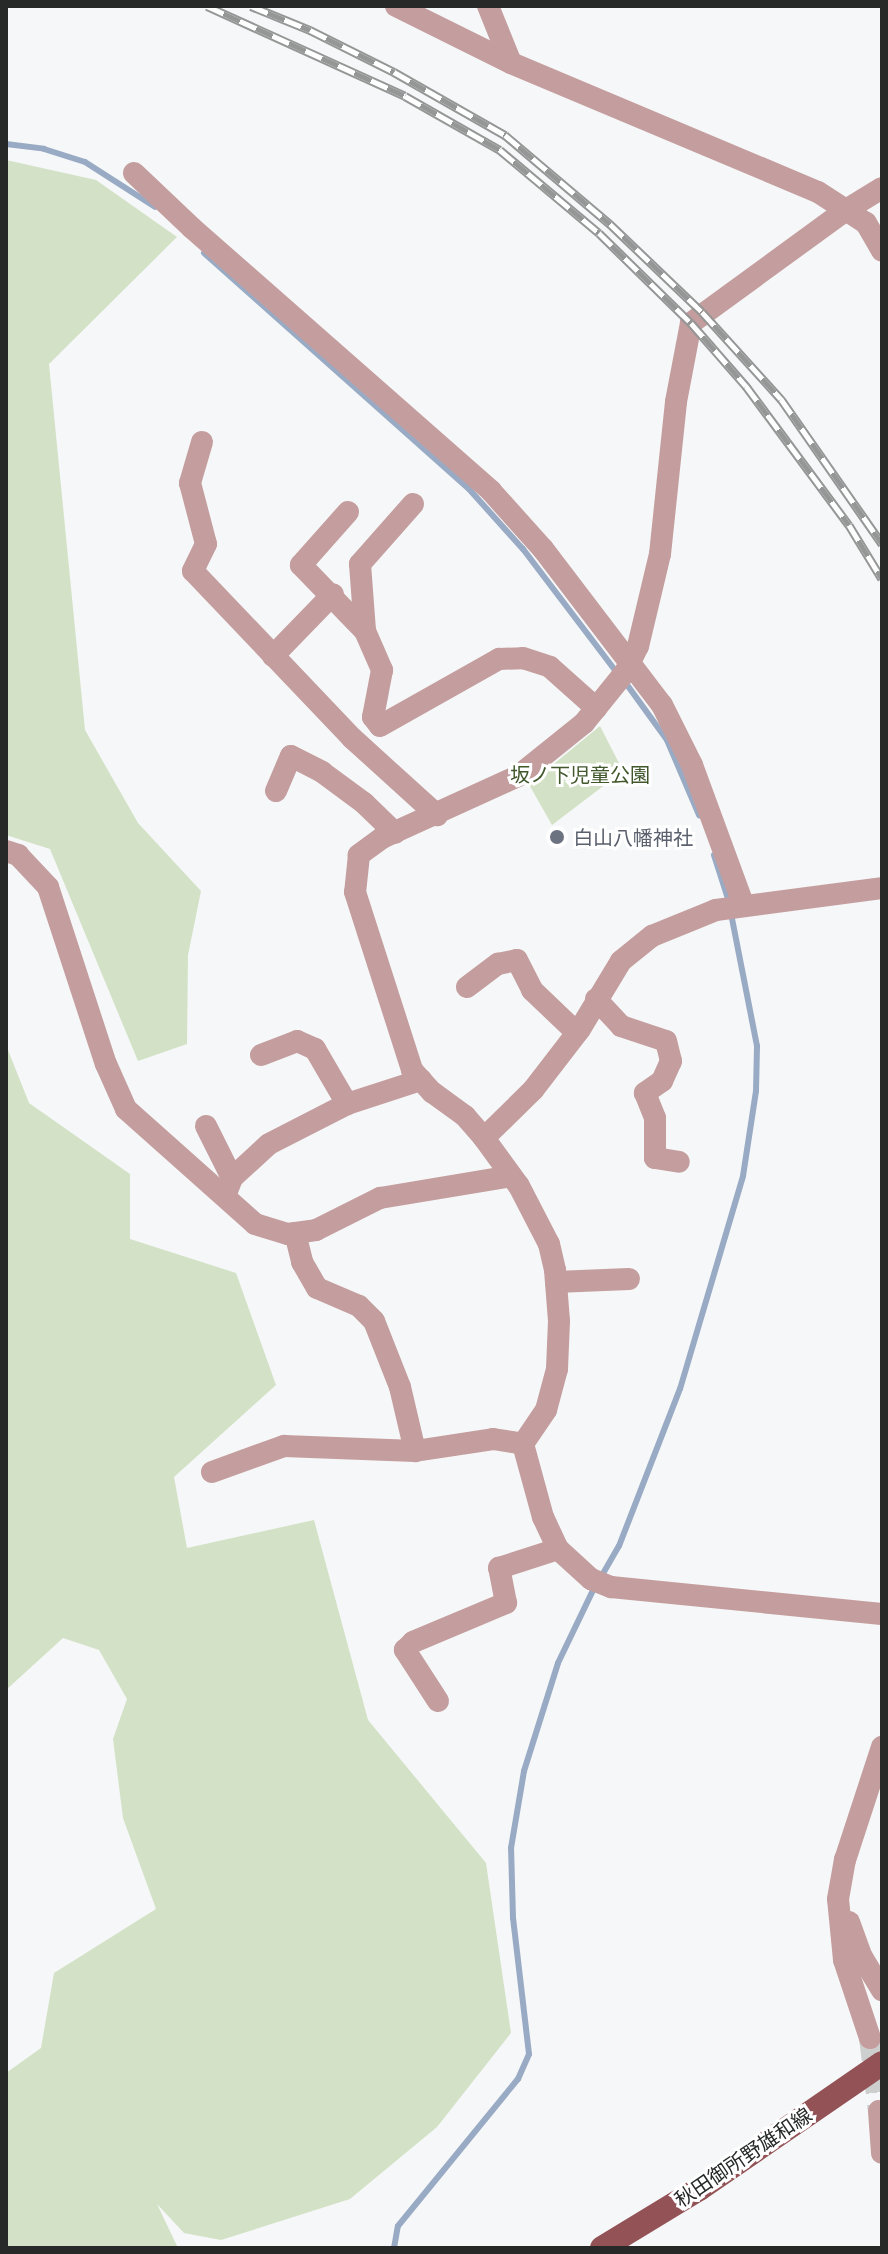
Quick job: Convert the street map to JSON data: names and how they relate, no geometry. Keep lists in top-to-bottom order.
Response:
{
  "streets": {
    "main road": ["秋田御所野雄和線"]
  },
  "parks": ["坂ノ下児童公園"],
  "places": ["白山八幡神社"]
}
